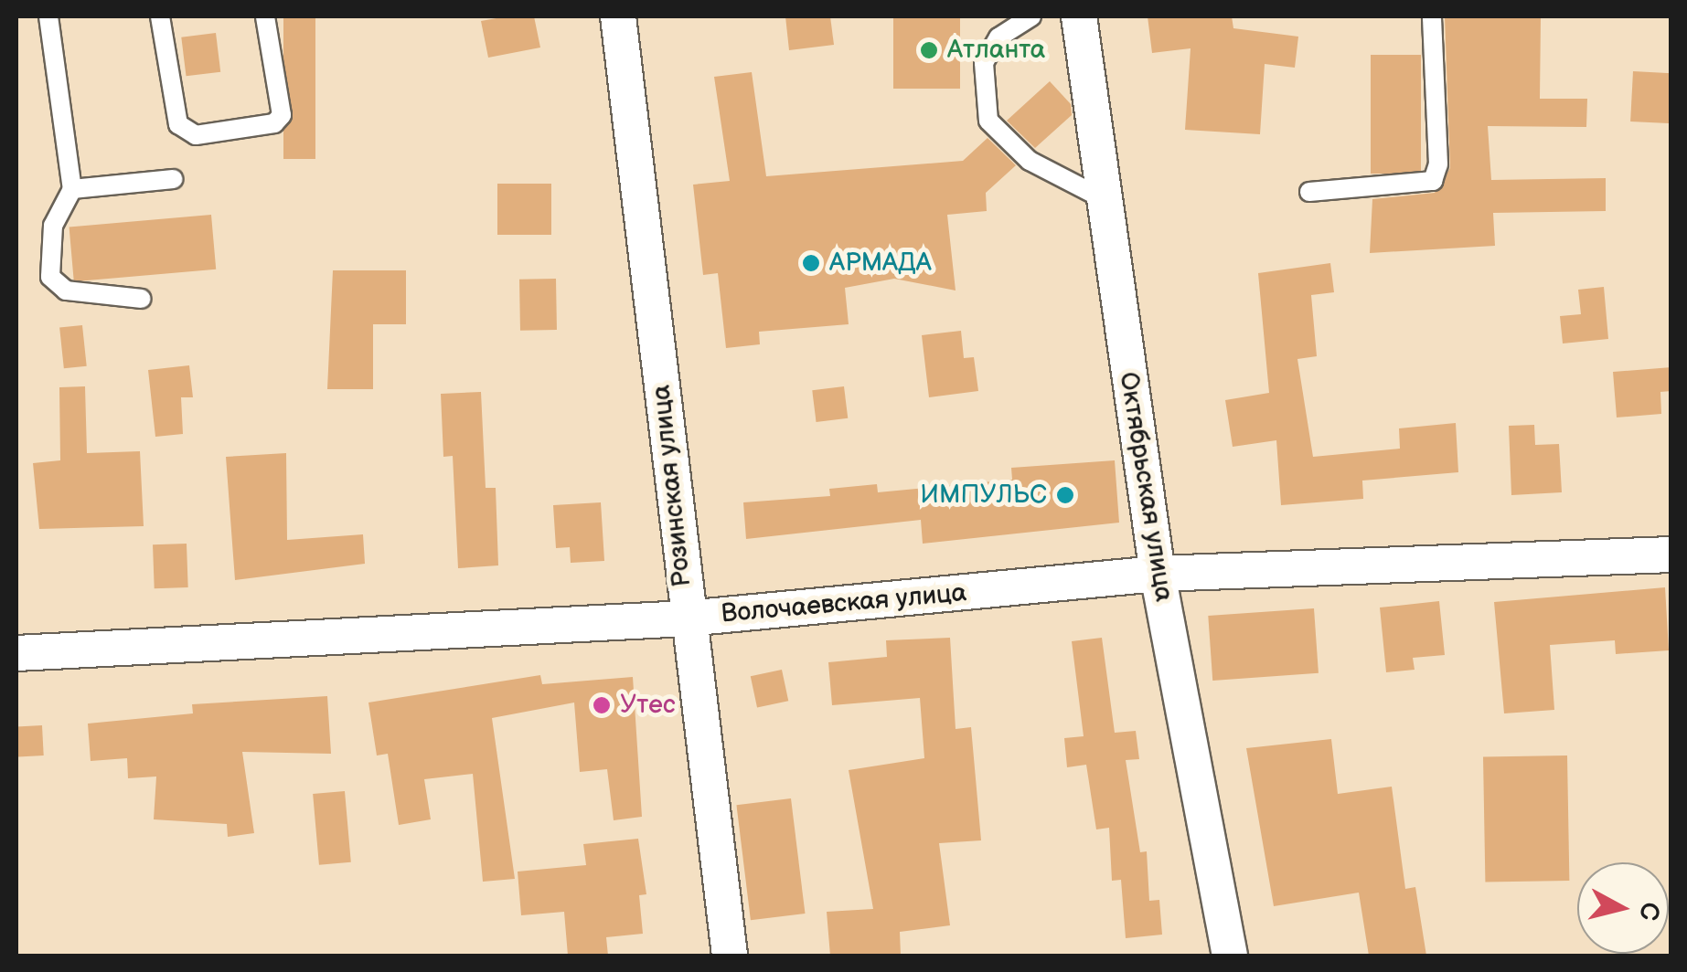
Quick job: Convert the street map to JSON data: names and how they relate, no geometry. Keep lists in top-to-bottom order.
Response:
{
  "streets": {
    "street": ["Розинская улица", "Октябрьская улица", "Волочаевская улица"]
  },
  "crossings": [
    ["Розинская улица", "Волочаевская улица"],
    ["Октябрьская улица", "Волочаевская улица"]
  ],
  "places": [
    "Атланта",
    "АРМАДА",
    "ИМПУЛЬС",
    "Утес"
  ],
  "north": "right"
}
